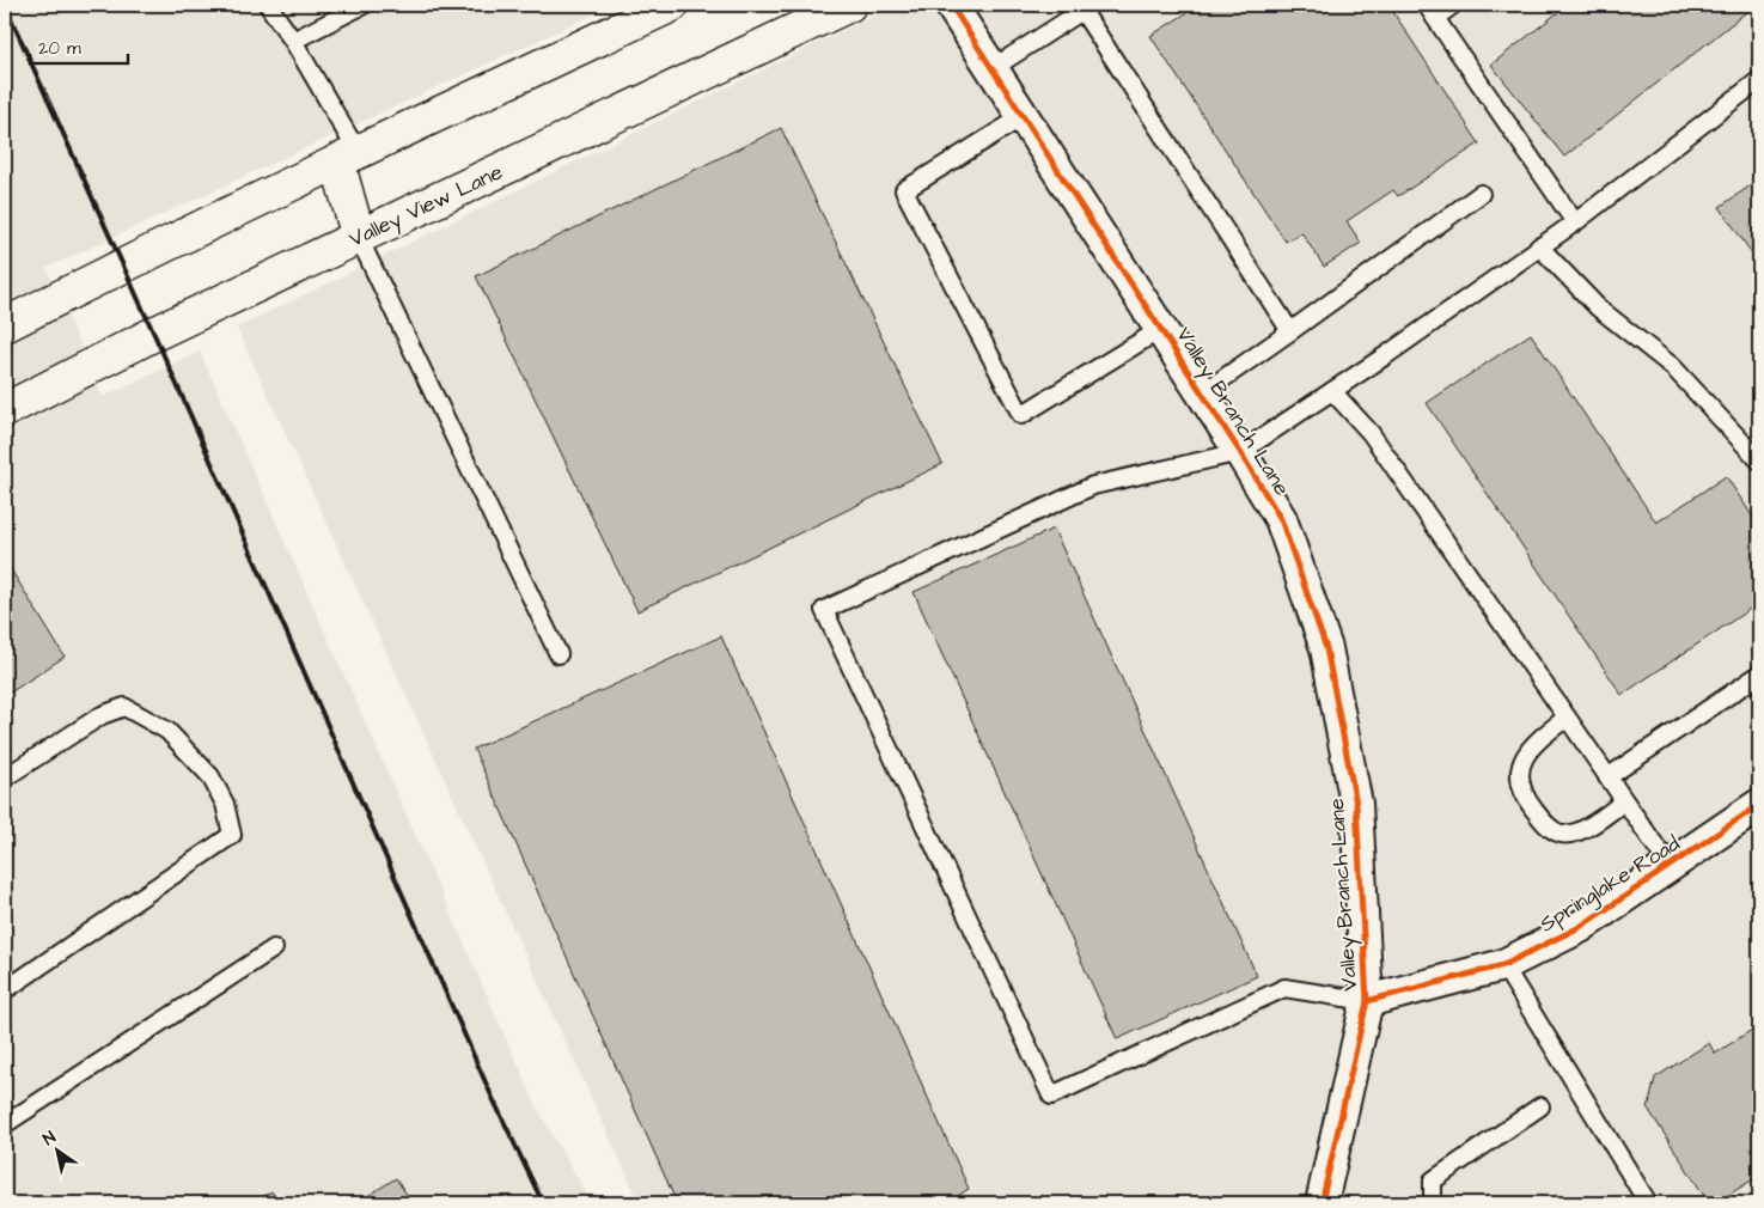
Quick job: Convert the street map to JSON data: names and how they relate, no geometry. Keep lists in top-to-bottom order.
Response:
{
  "streets": {
    "main road": ["Valley View Lane"],
    "street": ["Valley Branch Lane", "Springlake Road"]
  },
  "crossings": [
    ["Valley Branch Lane", "Springlake Road"]
  ],
  "scale_bar": "20 m",
  "north": "top left"
}
